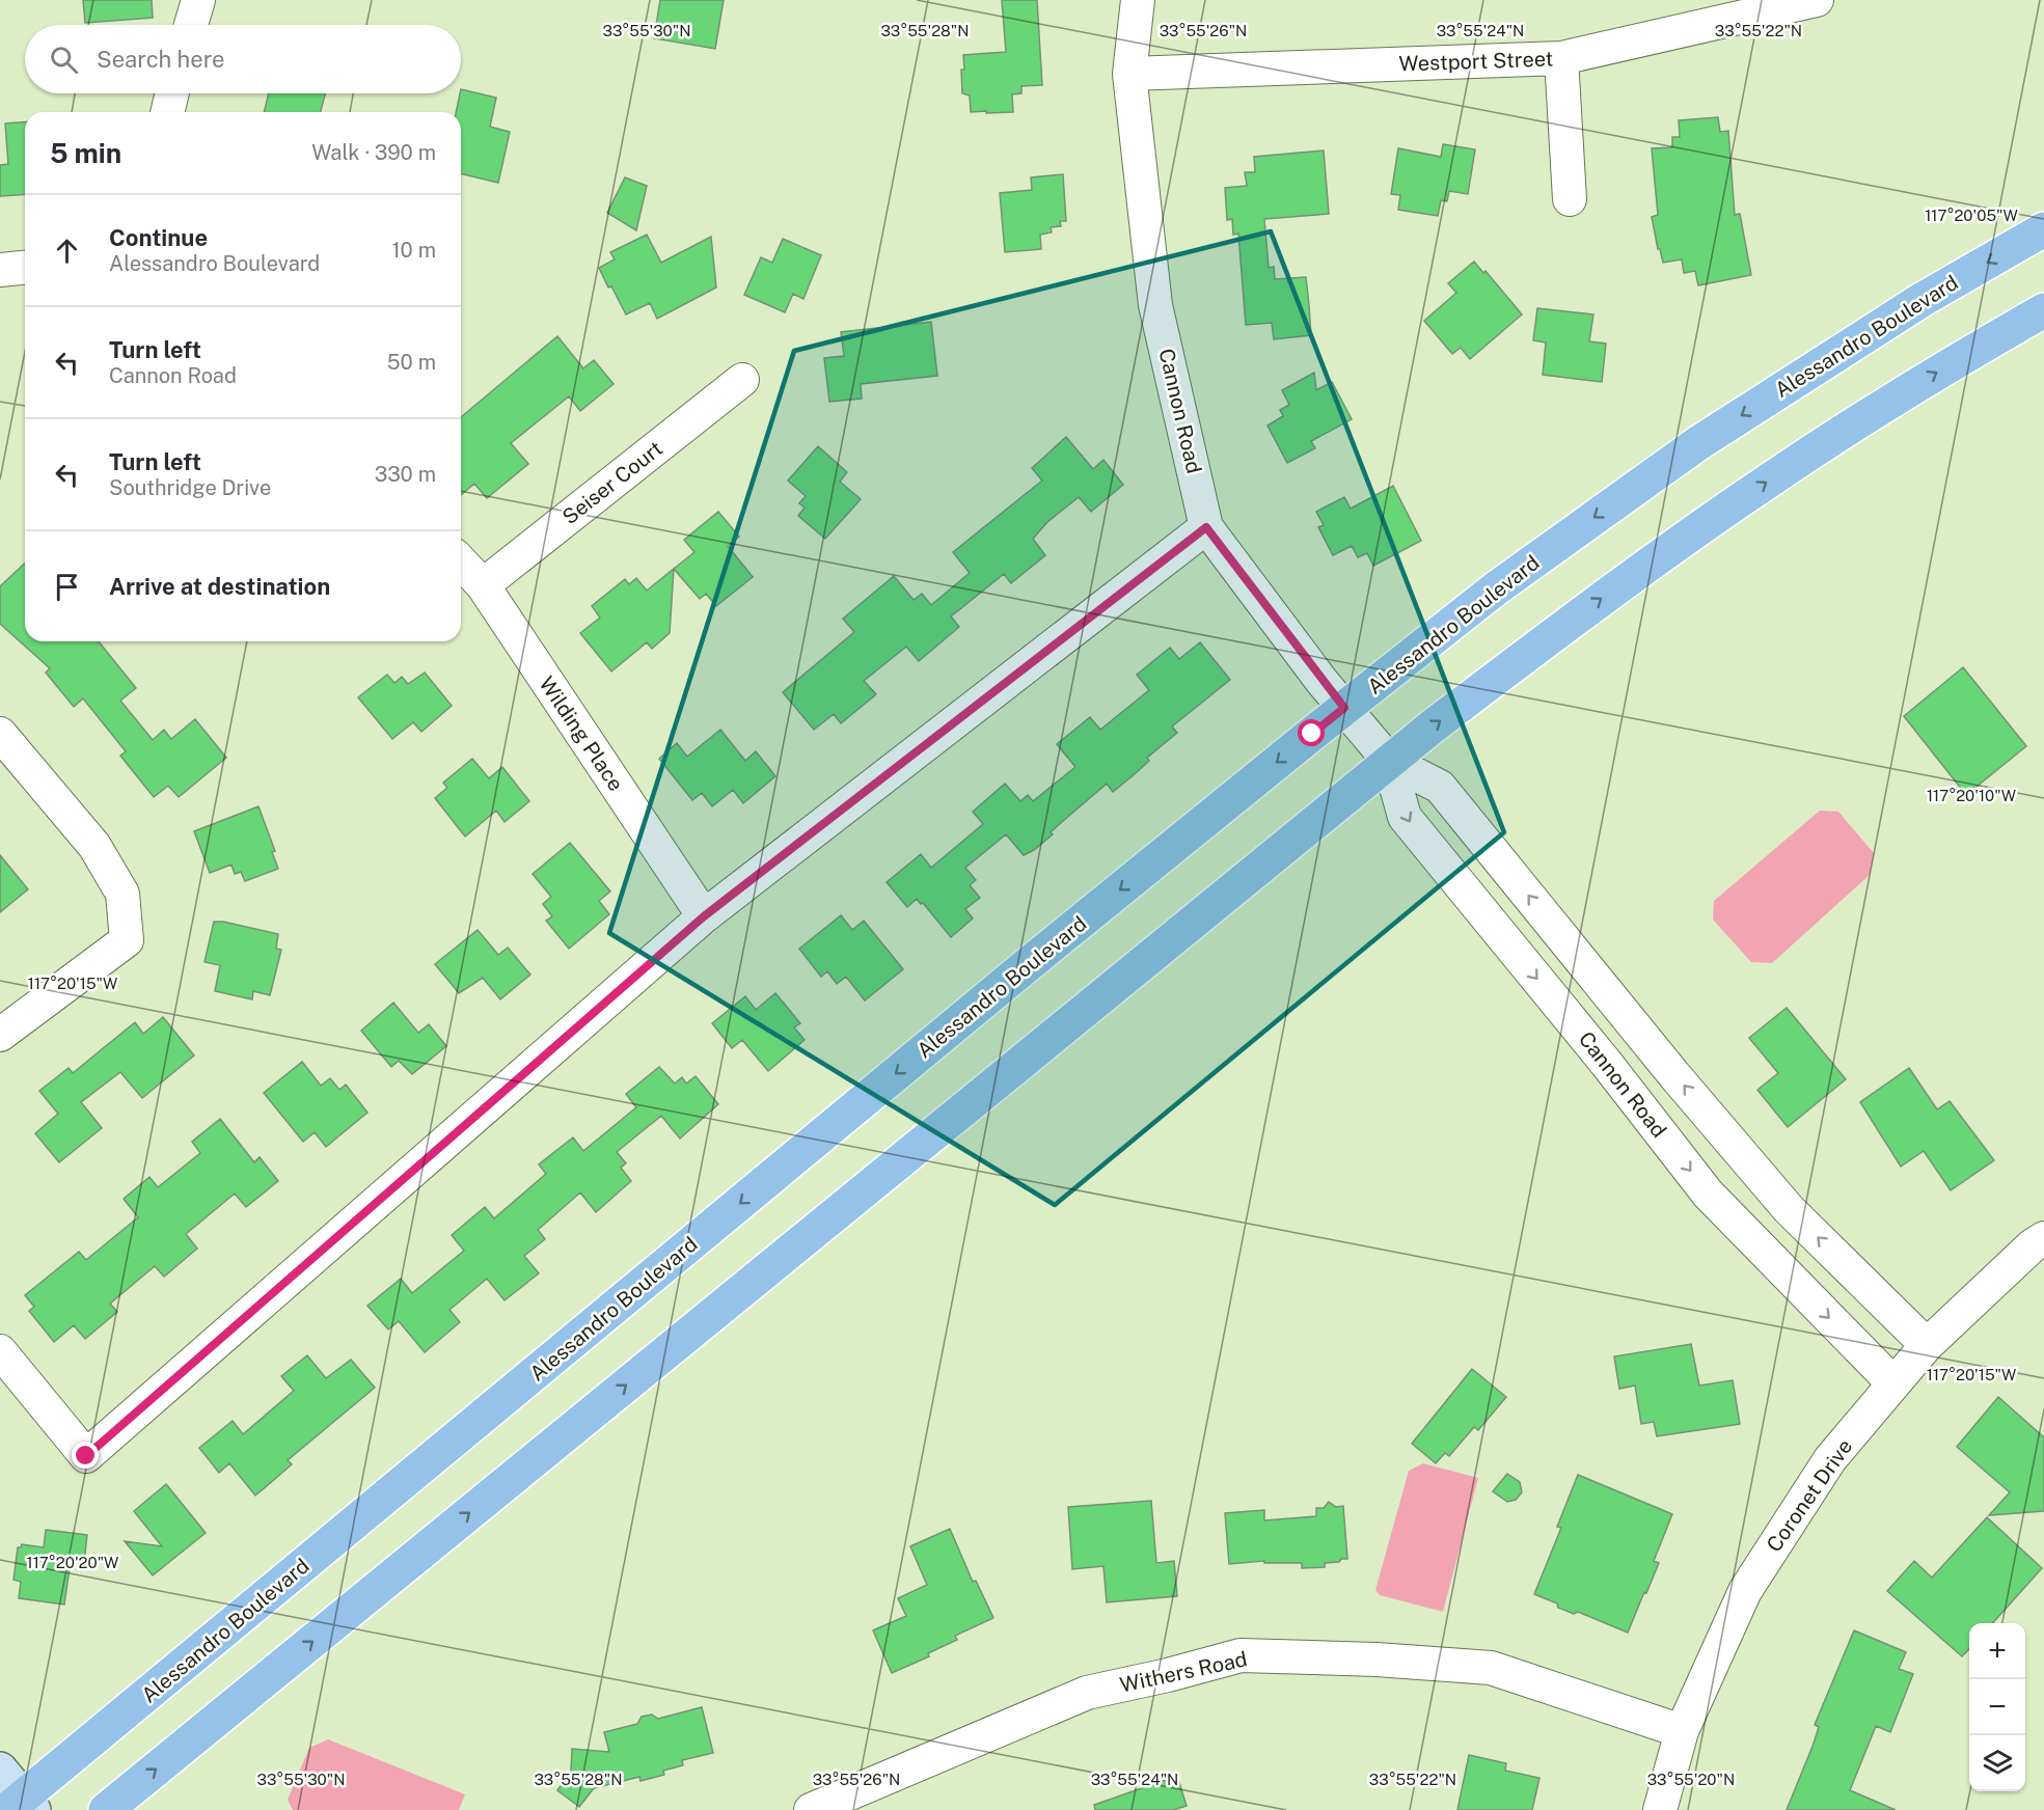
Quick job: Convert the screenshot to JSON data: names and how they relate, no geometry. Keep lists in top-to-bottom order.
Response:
{
  "streets": {
    "main road": ["Alessandro Boulevard"],
    "street": [
      "Westport Street",
      "Cannon Road",
      "Seiser Court",
      "Wilding Place",
      "Coronet Drive",
      "Withers Road"
    ]
  },
  "crossings": [
    ["Westport Street", "Cannon Road"],
    ["Alessandro Boulevard", "Cannon Road"],
    ["Cannon Road", "Coronet Drive"],
    ["Seiser Court", "Wilding Place"],
    ["Coronet Drive", "Withers Road"]
  ],
  "page": {
    "search": "Search here",
    "heading": ["5 min", "Walk · 390 m"],
    "list": [
      ["Continue", "Alessandro Boulevard", "10 m"],
      ["Turn left", "Cannon Road", "50 m"],
      ["Turn left", "Southridge Drive", "330 m"],
      "Arrive at destination"
    ],
    "map_buttons": ["+", "−"]
  },
  "coordinates": [
    "33°55'30\"N",
    "33°55'28\"N",
    "33°55'26\"N",
    "33°55'24\"N",
    "33°55'22\"N",
    "117°20'05\"W",
    "117°20'10\"W",
    "117°20'15\"W",
    "117°20'20\"W",
    "33°55'20\"N"
  ]
}
